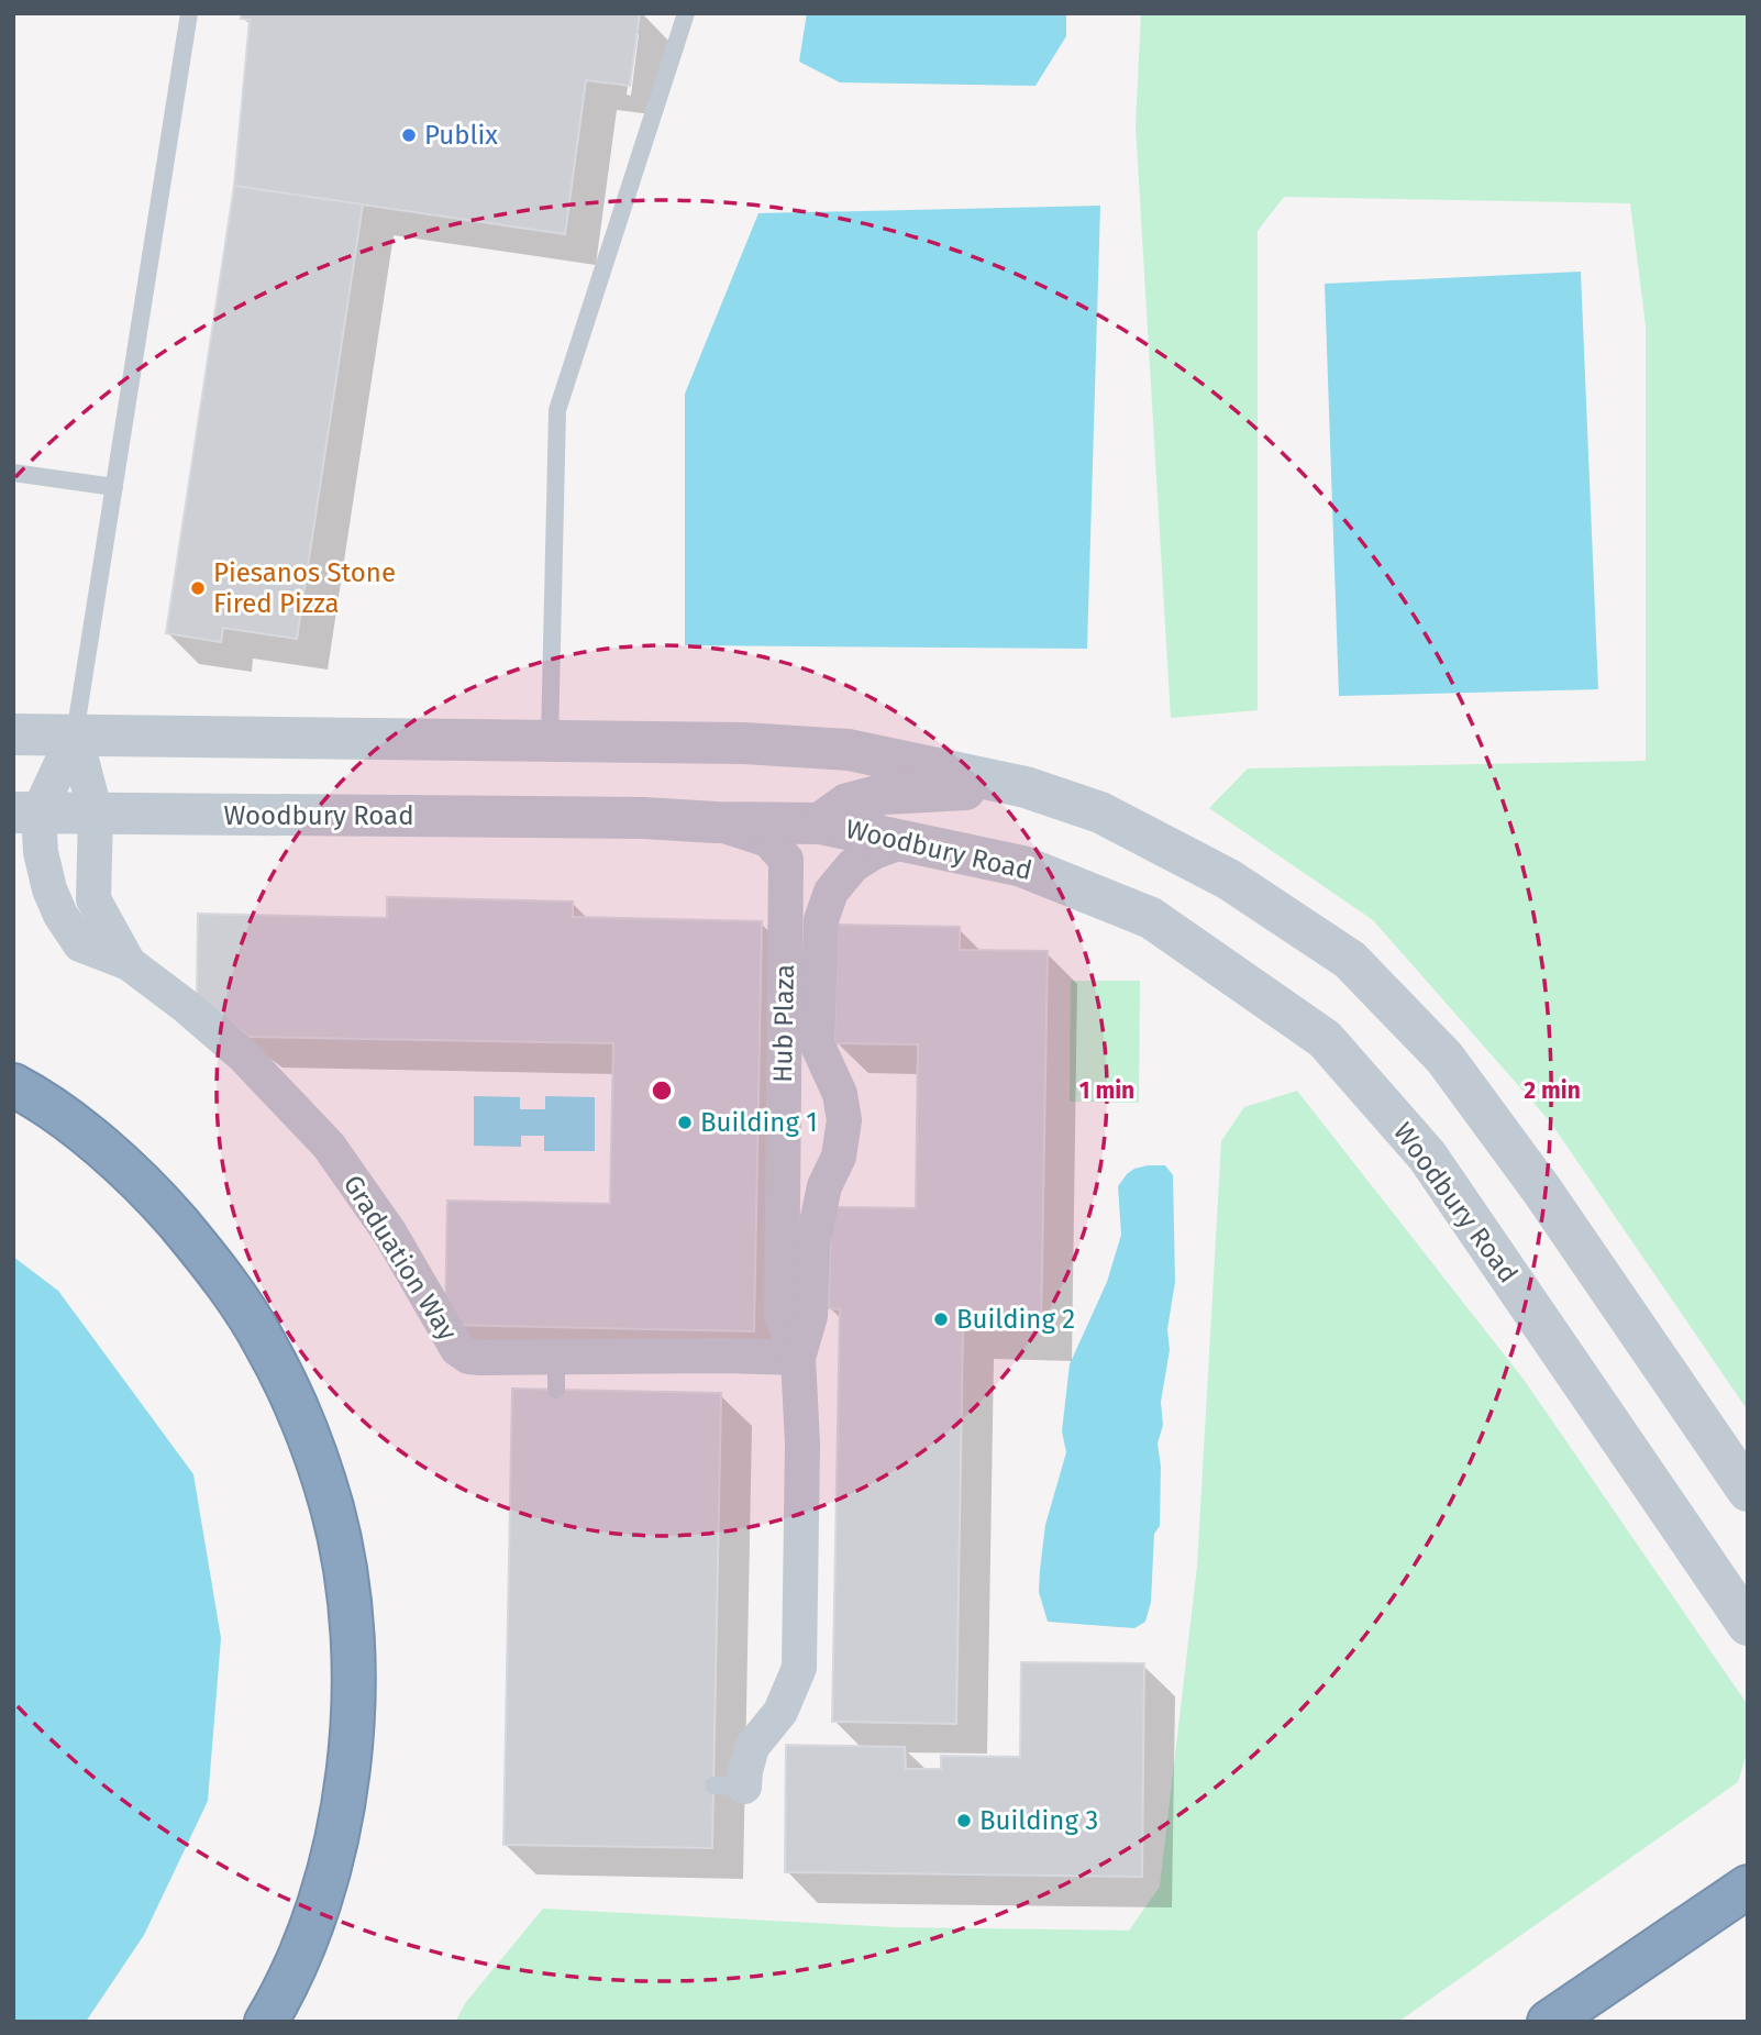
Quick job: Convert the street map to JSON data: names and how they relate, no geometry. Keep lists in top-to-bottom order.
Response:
{
  "streets": {
    "street": ["Woodbury Road", "Hub Plaza", "Graduation Way"]
  },
  "crossings": [
    ["Woodbury Road", "Hub Plaza"],
    ["Woodbury Road", "Graduation Way"],
    ["Hub Plaza", "Graduation Way"]
  ],
  "places": [
    "Publix",
    "Piesanos Stone Fired Pizza",
    "Building 1",
    "Building 2",
    "Building 3"
  ],
  "rings": ["1 min", "2 min"]
}
